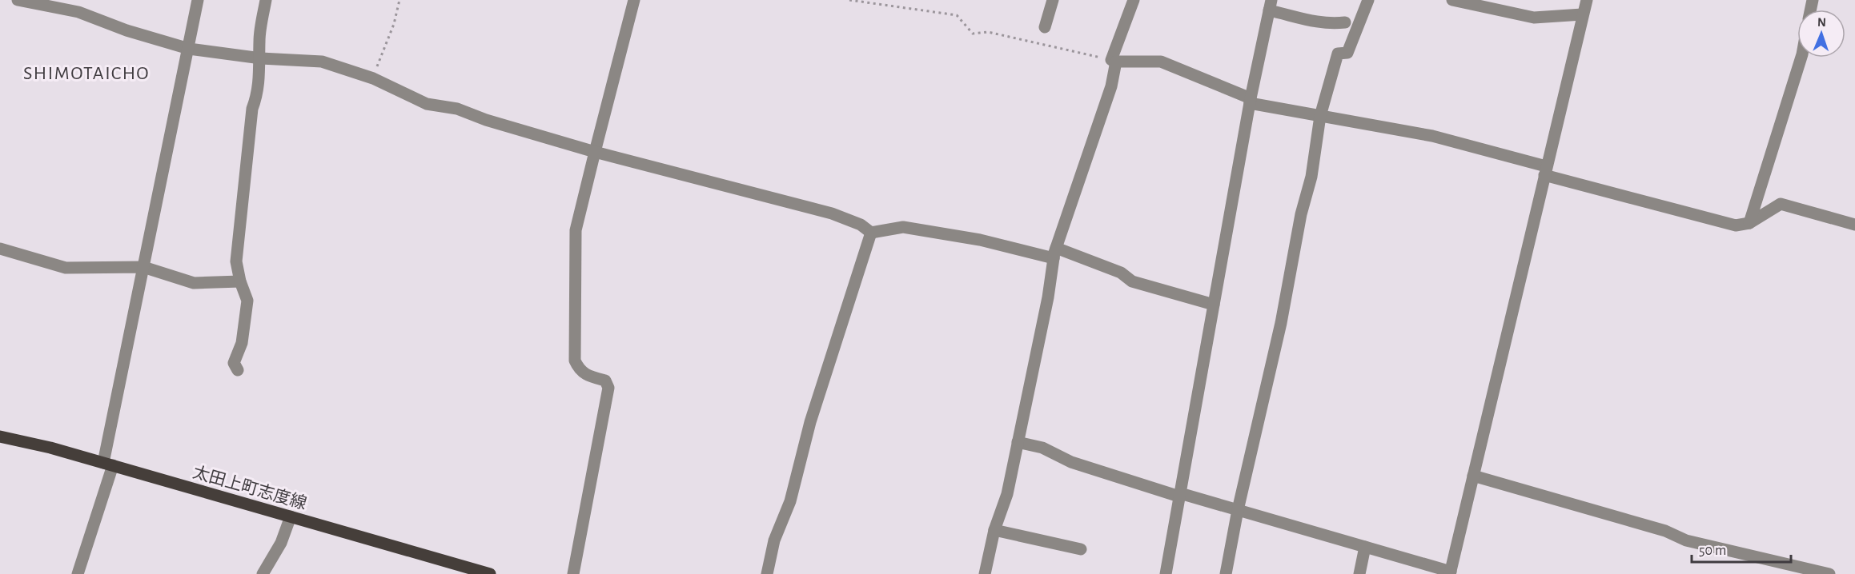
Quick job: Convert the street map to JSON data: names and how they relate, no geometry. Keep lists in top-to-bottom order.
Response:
{
  "streets": {
    "main road": ["太田上町志度線"]
  },
  "districts": ["SHIMOTAICHO"],
  "scale_bar": "50 m",
  "north": "top"
}
